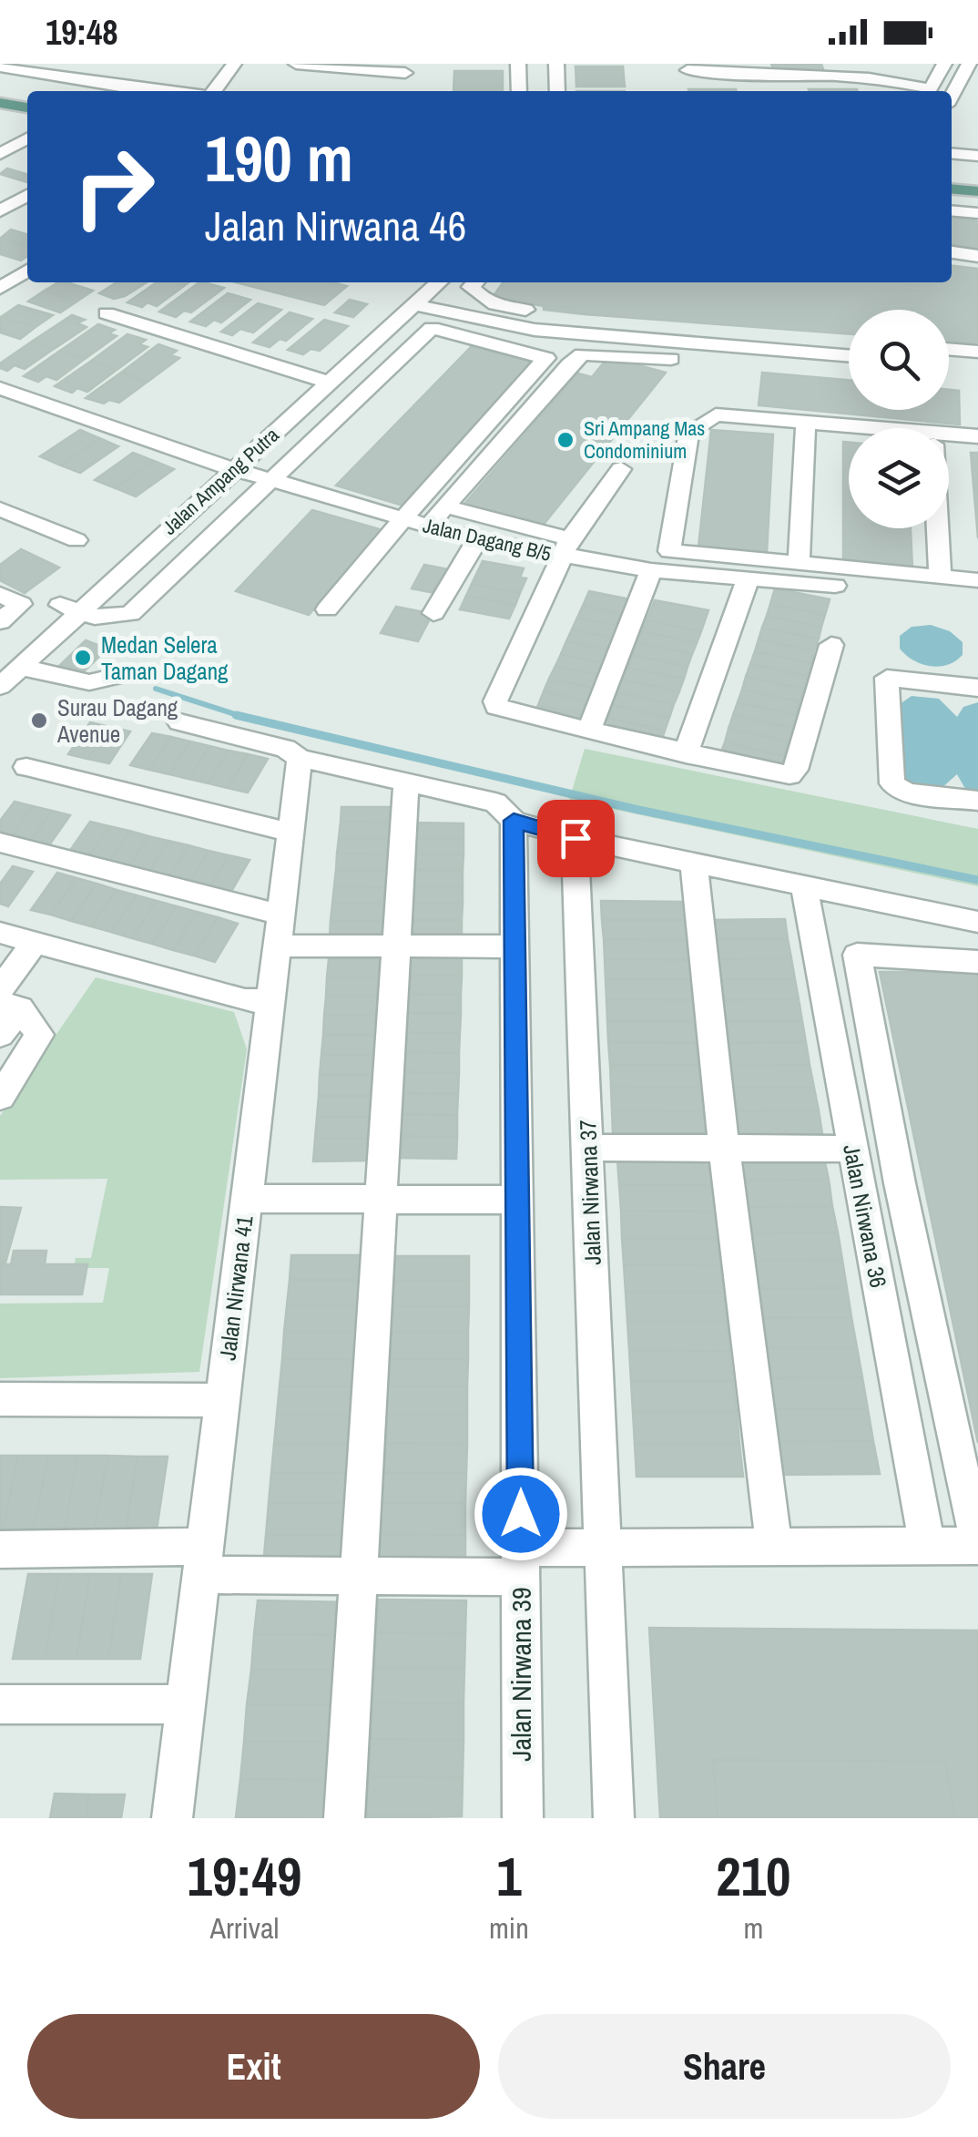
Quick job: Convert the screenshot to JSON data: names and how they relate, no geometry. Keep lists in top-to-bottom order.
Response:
{
  "streets": {
    "street": [
      "Jalan Ampang Putra",
      "Jalan Dagang B/5",
      "Jalan Nirwana 37",
      "Jalan Nirwana 36",
      "Jalan Nirwana 41",
      "Jalan Nirwana 39"
    ]
  },
  "crossings": [
    ["Jalan Ampang Putra", "Jalan Dagang B/5"]
  ],
  "places": ["Sri Ampang Mas Condominium", "Medan Selera Taman Dagang", "Surau Dagang Avenue"],
  "page": {
    "status": "19:48",
    "turn": ["190 m", "Jalan Nirwana 46"],
    "eta": [
      "19:49",
      "Arrival",
      "1",
      "min",
      "210",
      "m"
    ],
    "buttons": ["Exit", "Share"]
  }
}
